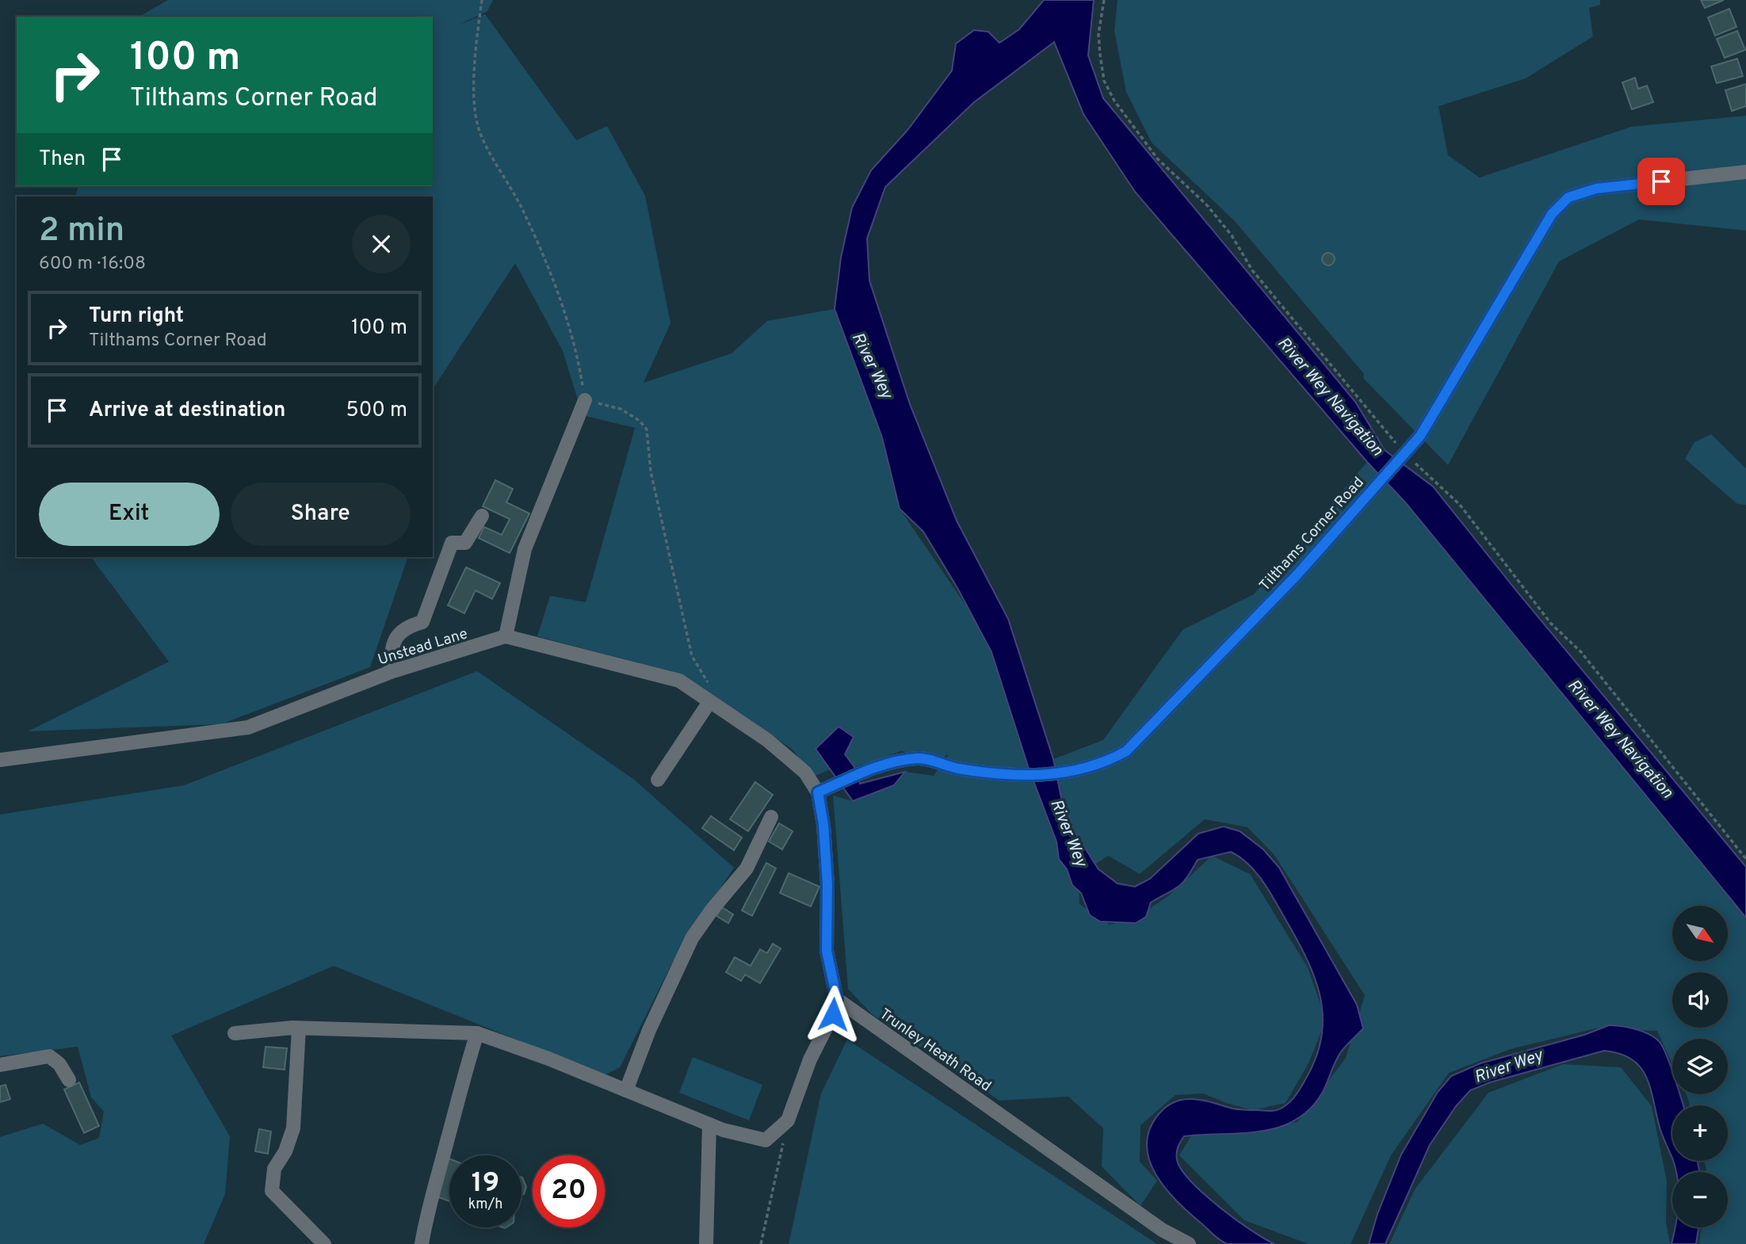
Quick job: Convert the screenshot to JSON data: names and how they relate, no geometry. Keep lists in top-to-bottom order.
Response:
{
  "streets": {
    "street": ["Tilthams Corner Road", "Unstead Lane", "Trunley Heath Road"]
  },
  "water": ["River Wey", "River Wey Navigation"],
  "north": "bottom right",
  "page": {
    "turn": ["100 m", "Tilthams Corner Road"],
    "then": "Then",
    "heading": ["2 min", "600 m · 16:08"],
    "list": [
      {
        "name": "Turn right",
        "note": "Tilthams Corner Road",
        "value": "100 m"
      },
      {
        "name": "Arrive at destination",
        "value": "500 m"
      }
    ],
    "buttons": ["Exit", "Share"],
    "map_buttons": ["+", "−"],
    "speed": "19 km/h",
    "limit": "20"
  }
}
